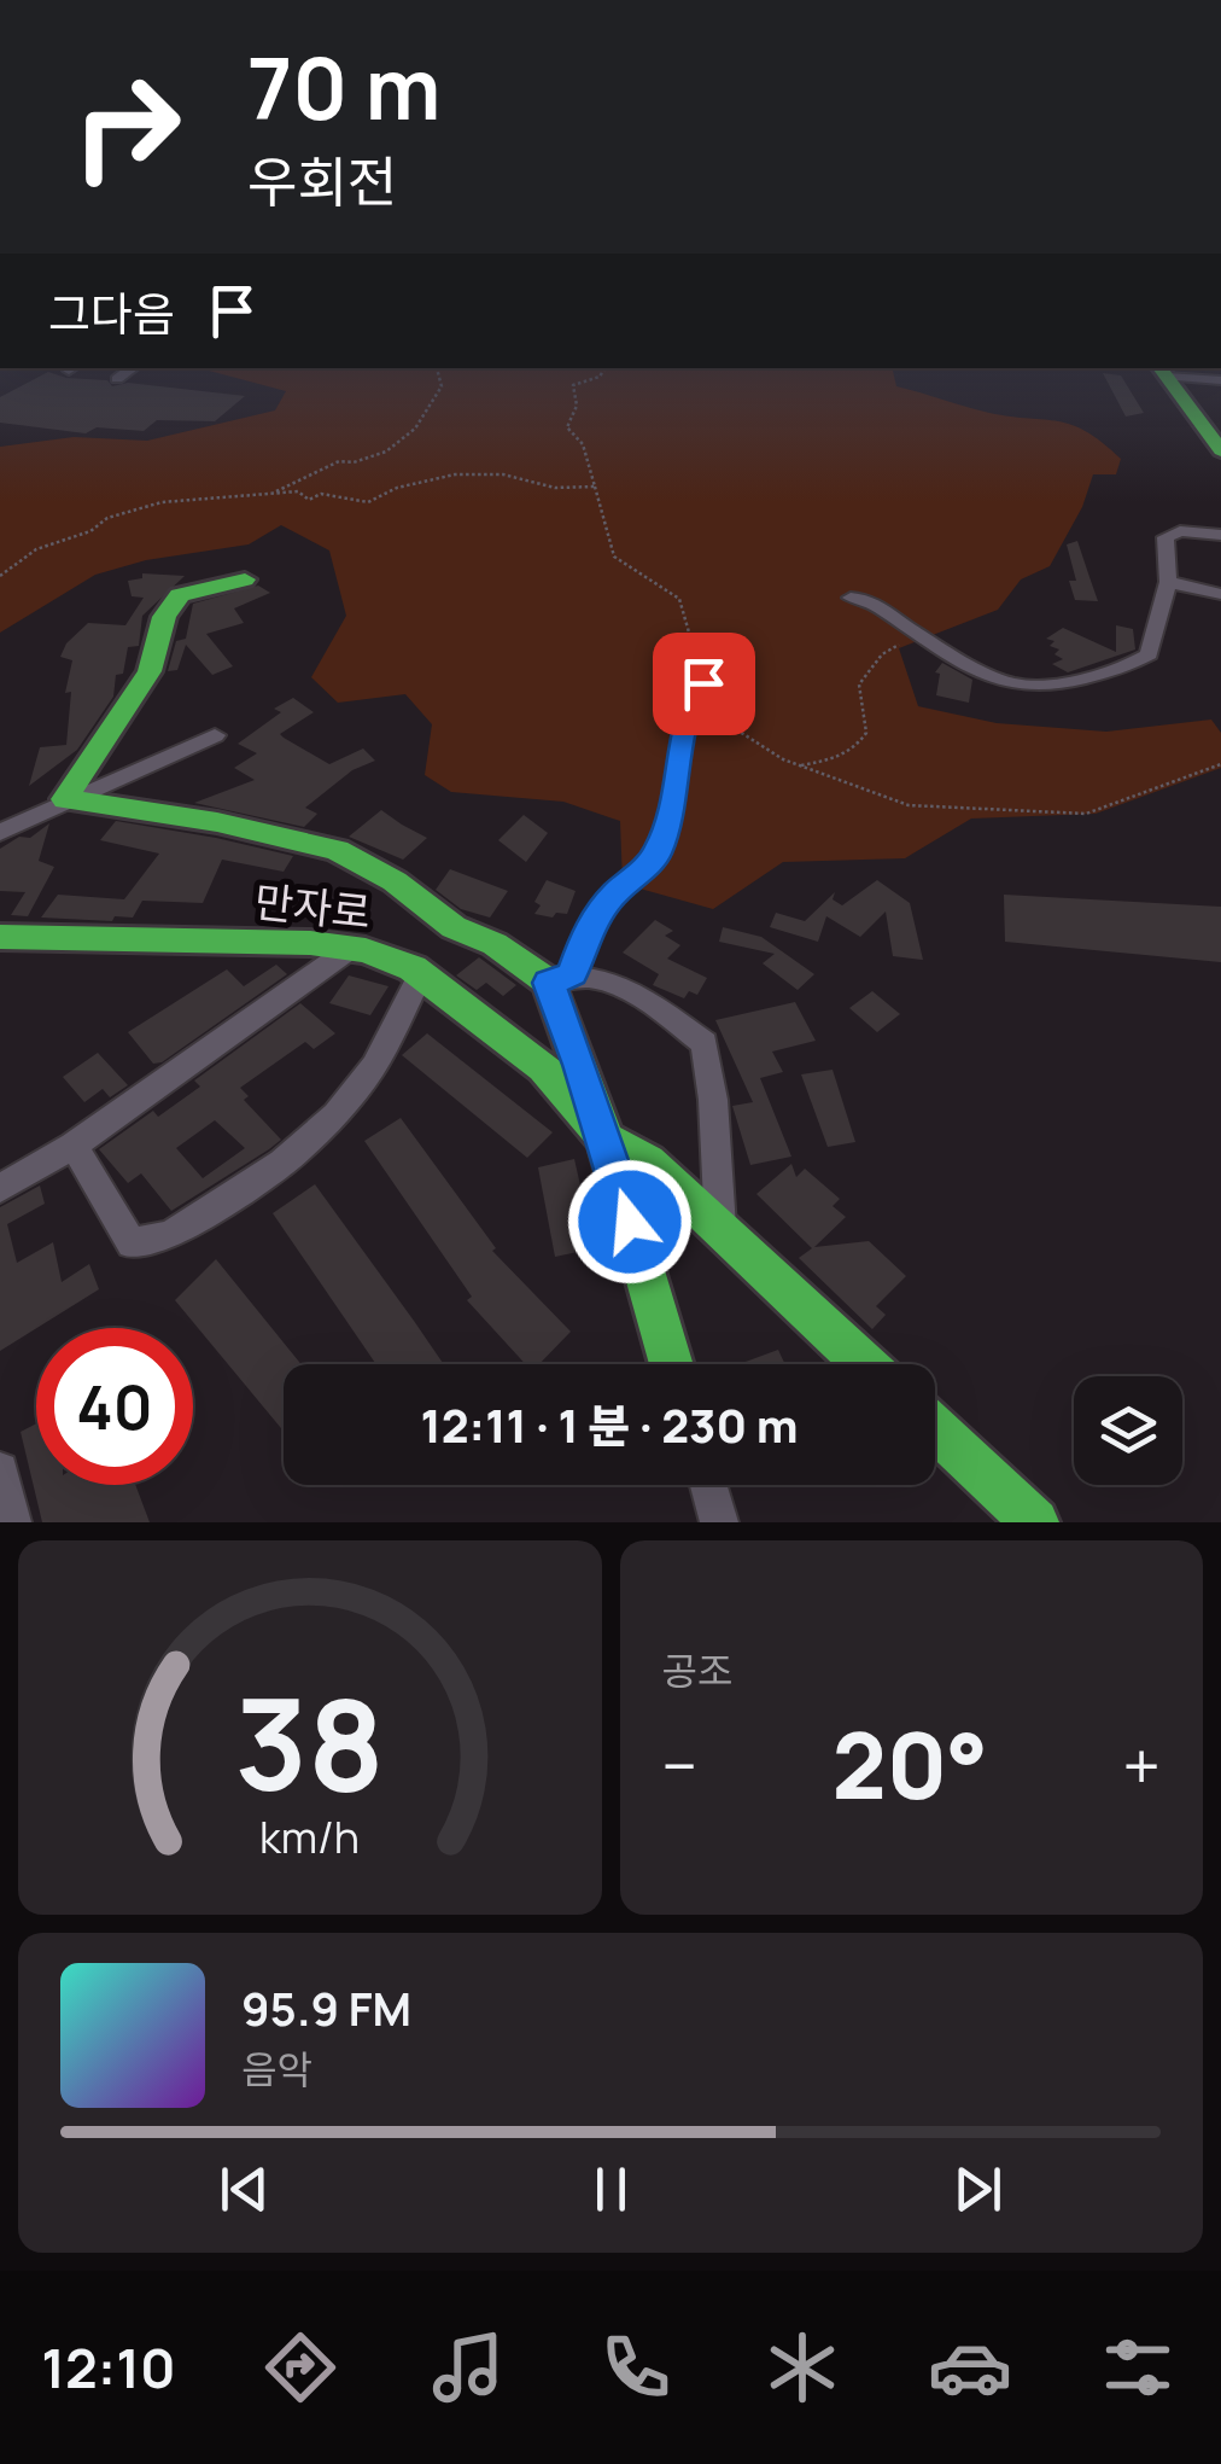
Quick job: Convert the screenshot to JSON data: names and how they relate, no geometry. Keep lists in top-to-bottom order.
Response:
{
  "streets": {
    "street": ["만자로"]
  },
  "page": {
    "turn": ["70 m", "우회전"],
    "then": "그다음",
    "limit": "40",
    "trip": "12:11 · 1 분 · 230 m",
    "tile": "공조",
    "heat": ["−", "20°", "+"],
    "song": ["95.9 FM", "음악"],
    "tabs": "12:10",
    "gauge": ["38", "km/h"]
  }
}
